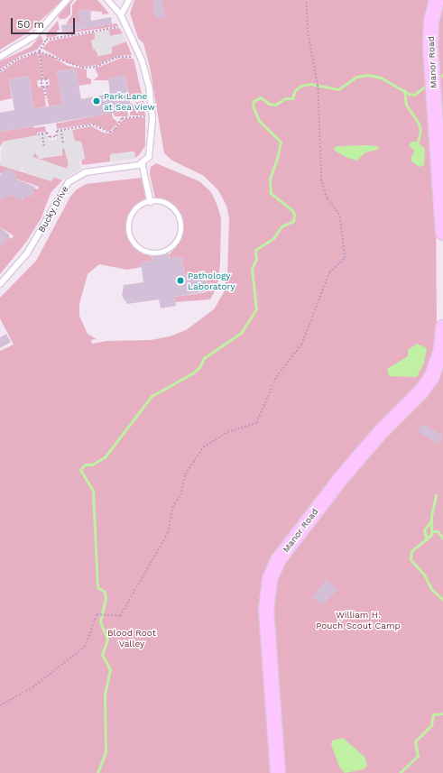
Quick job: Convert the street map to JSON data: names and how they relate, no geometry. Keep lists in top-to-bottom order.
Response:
{
  "streets": {
    "street": ["Manor Road"],
    "lane": ["Bucky Drive"]
  },
  "parks": ["William H. Pouch Scout Camp", "Blood Root Valley"],
  "places": ["Park Lane at Sea View", "Pathology Laboratory"],
  "scale_bar": "50 m"
}
